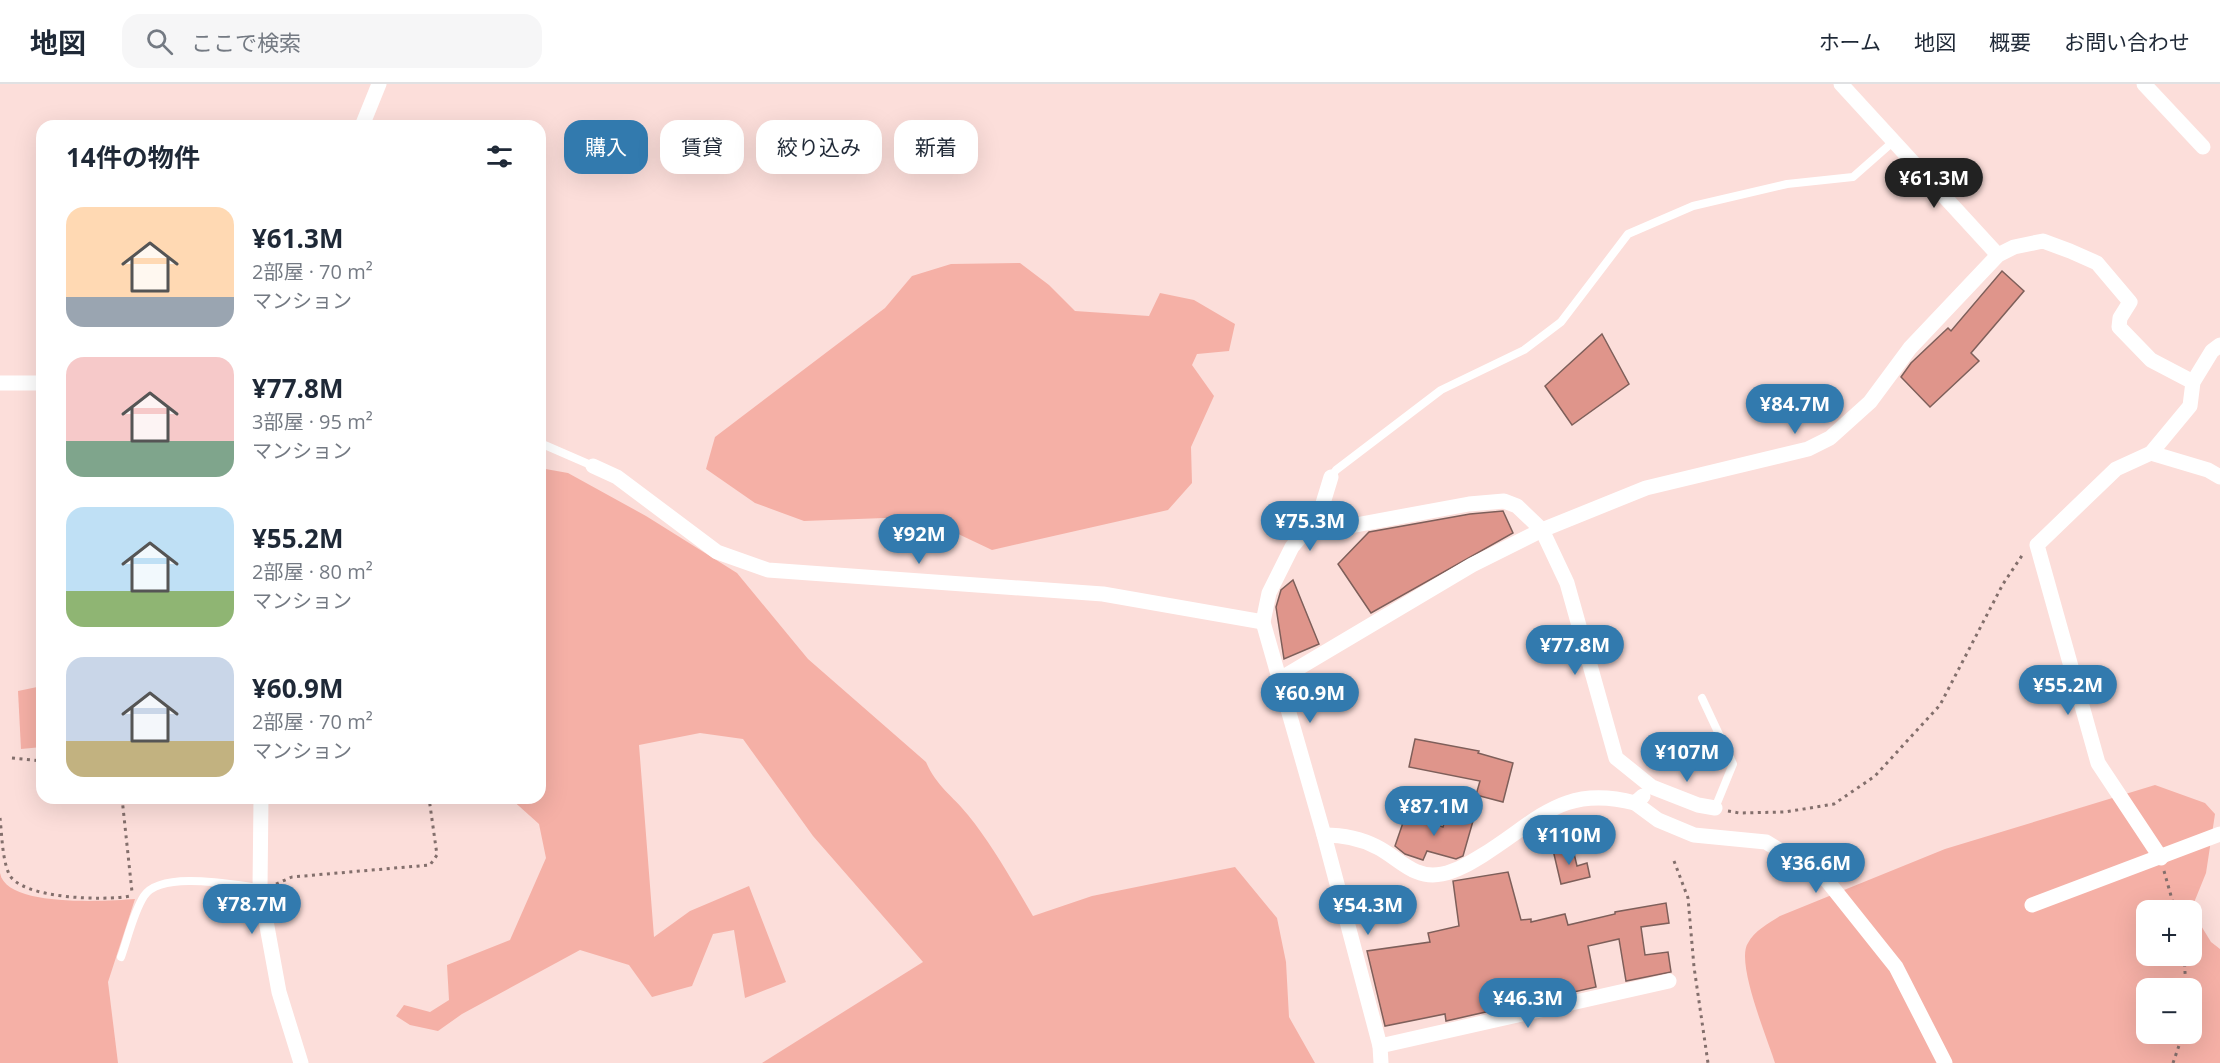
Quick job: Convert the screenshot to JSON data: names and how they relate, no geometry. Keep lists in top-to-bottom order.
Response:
{
  "page": {
    "header": "地図",
    "search": "ここで検索",
    "nav": [
      "ホーム",
      "地図",
      "概要",
      "お問い合わせ"
    ],
    "chip": [
      "購入",
      "賃貸",
      "絞り込み",
      "新着"
    ],
    "heading": "14件の物件",
    "price": [
      "¥61.3M",
      "¥84.7M",
      "¥75.3M",
      "¥92M",
      "¥77.8M",
      "¥55.2M",
      "¥60.9M",
      "¥107M",
      "¥87.1M",
      "¥110M",
      "¥36.6M",
      "¥78.7M",
      "¥54.3M",
      "¥46.3M"
    ],
    "list": [
      {
        "name": "¥61.3M",
        "note": "2部屋 · 70 m² · マンション"
      },
      {
        "name": "¥77.8M",
        "note": "3部屋 · 95 m² · マンション"
      },
      {
        "name": "¥55.2M",
        "note": "2部屋 · 80 m² · マンション"
      },
      {
        "name": "¥60.9M",
        "note": "2部屋 · 70 m² · マンション"
      }
    ],
    "map_buttons": ["+", "−"]
  }
}
